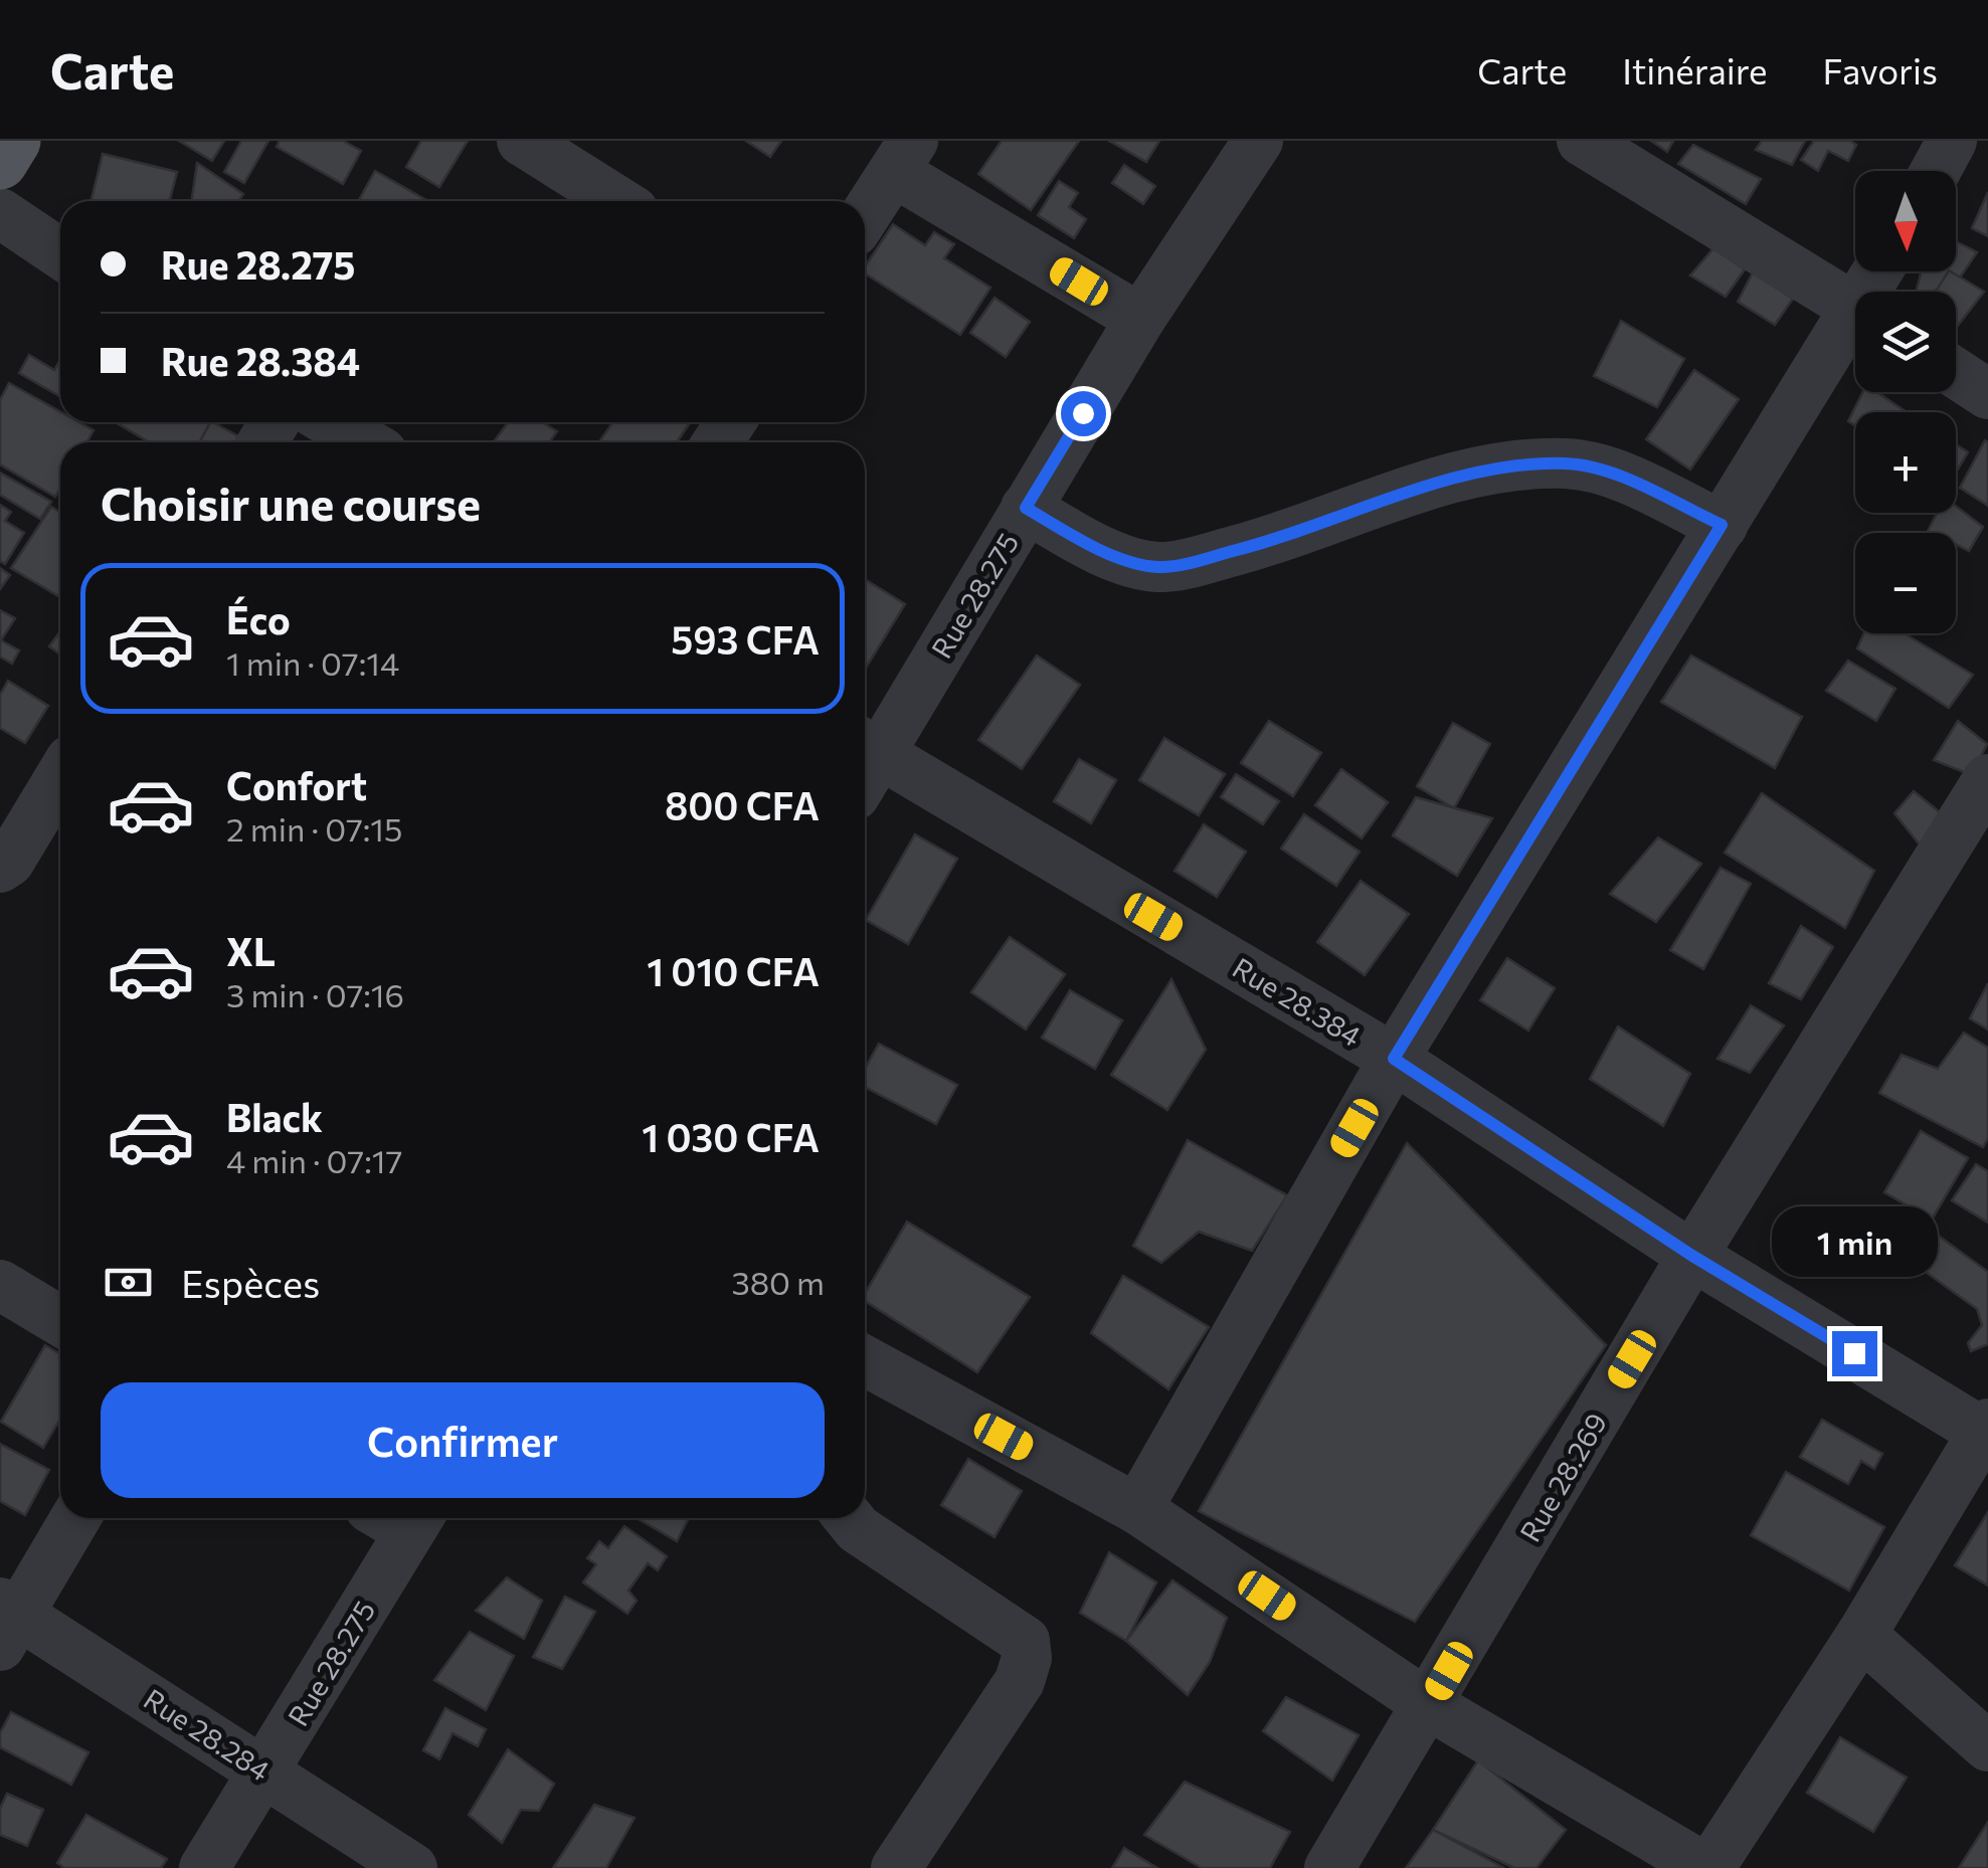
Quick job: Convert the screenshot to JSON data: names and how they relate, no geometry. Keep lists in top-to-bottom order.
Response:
{
  "streets": {
    "street": [
      "Rue 28.275",
      "Rue 28.384",
      "Rue 28.269",
      "Rue 28.284"
    ]
  },
  "crossings": [
    ["Rue 28.275", "Rue 28.284"],
    ["Rue 28.384", "Rue 28.269"]
  ],
  "north": "bottom",
  "page": {
    "header": "Carte",
    "nav": ["Carte", "Itinéraire", "Favoris"],
    "map_buttons": ["+", "−"],
    "banner": ["Rue 28.275", "Rue 28.384"],
    "heading": "Choisir une course",
    "list": [
      {
        "name": "Éco",
        "note": "1 min · 07:14",
        "value": "593 CFA"
      },
      {
        "name": "Confort",
        "note": "2 min · 07:15",
        "value": "800 CFA"
      },
      {
        "name": "XL",
        "note": "3 min · 07:16",
        "value": "1 010 CFA"
      },
      {
        "name": "Black",
        "note": "4 min · 07:17",
        "value": "1 030 CFA"
      }
    ],
    "bubble": "1 min",
    "pay": ["Espèces", "380 m"],
    "buttons": "Confirmer"
  }
}
